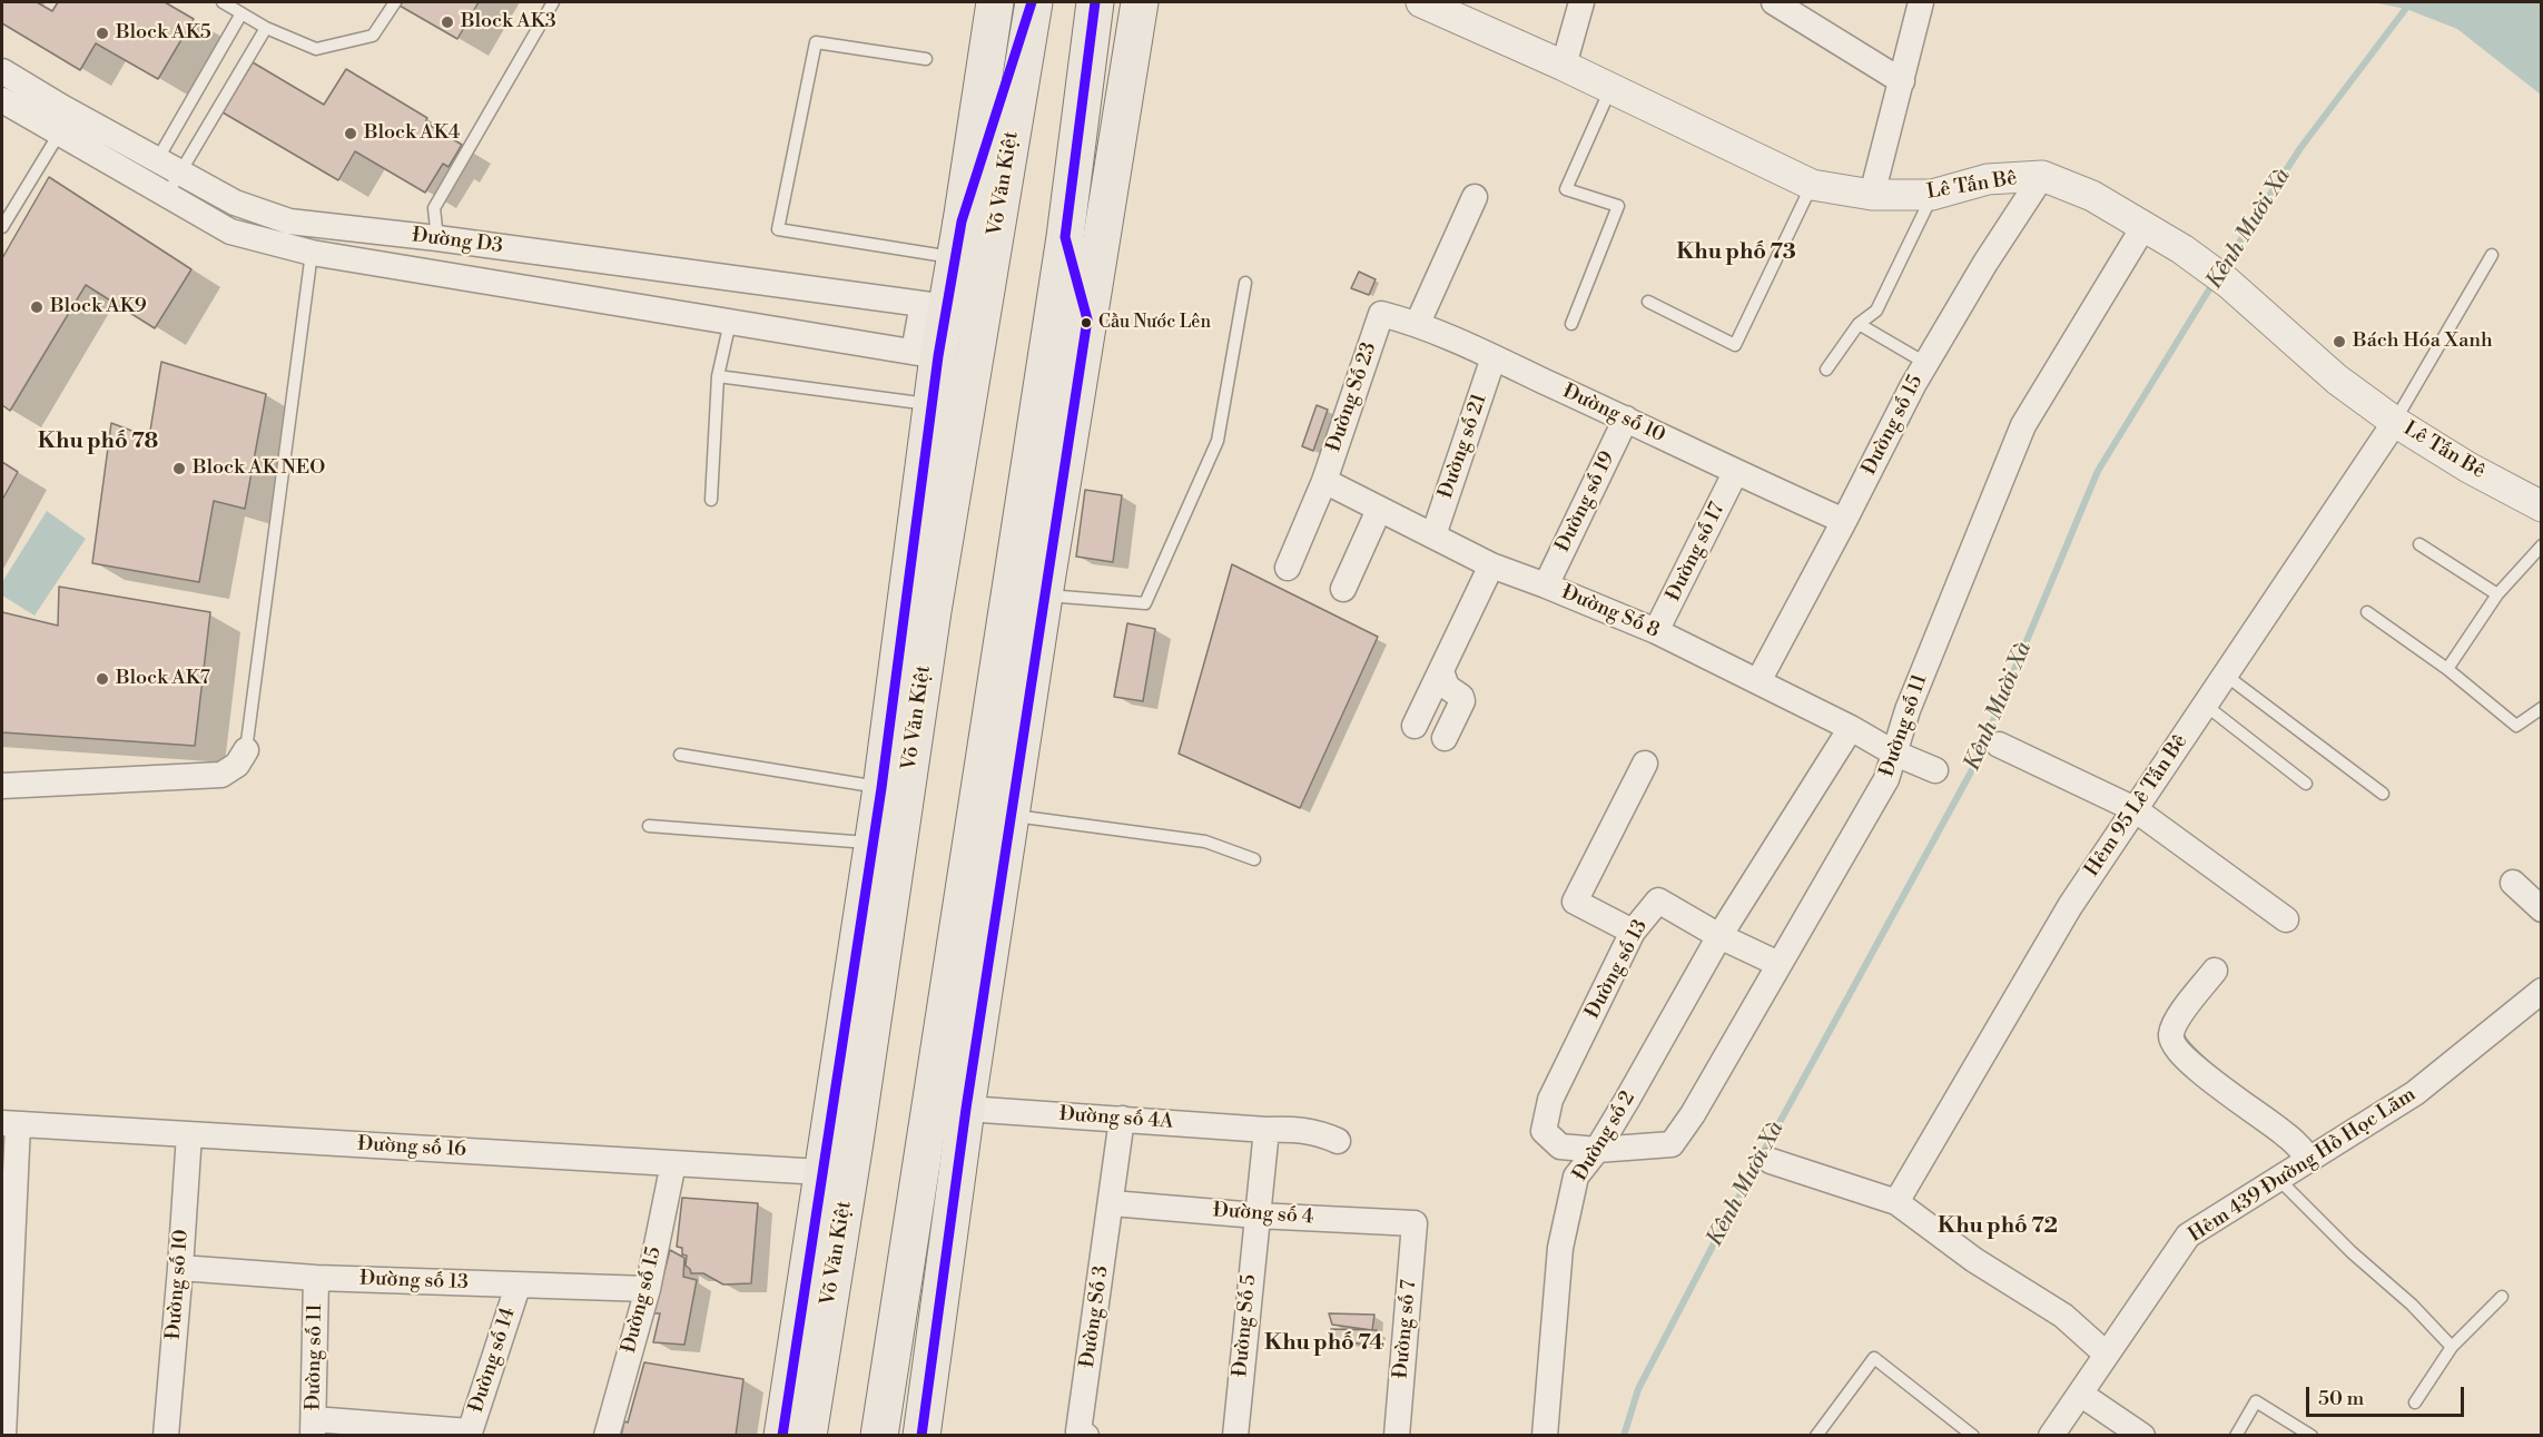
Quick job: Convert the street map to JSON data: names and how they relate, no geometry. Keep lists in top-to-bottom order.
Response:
{
  "streets": {
    "main road": ["Võ Văn Kiệt"],
    "street": [
      "Lê Tấn Bê",
      "Đường D3",
      "Đường Số 23",
      "Đường số 10",
      "Đường số 15",
      "Đường số 21",
      "Đường số 19",
      "Đường số 17",
      "Đường Số 8",
      "Đường số 11",
      "Hẻm 95 Lê Tấn Bê",
      "Đường số 13",
      "Đường số 4A",
      "Đường số 2",
      "Đường số 16",
      "Hẻm 439 Đường Hồ Học Lãm",
      "Đường số 4",
      "Đường Số 3",
      "Đường Số 5",
      "Đường số 7",
      "Đường số 14"
    ]
  },
  "crossings": [
    ["Võ Văn Kiệt", "Đường D3"],
    ["Võ Văn Kiệt", "Đường số 16"],
    ["Lê Tấn Bê", "Đường số 15"],
    ["Lê Tấn Bê", "Đường số 11"],
    ["Lê Tấn Bê", "Hẻm 95 Lê Tấn Bê"],
    ["Đường Số 23", "Đường số 10"],
    ["Đường Số 23", "Đường Số 8"],
    ["Đường số 10", "Đường số 15"],
    ["Đường số 10", "Đường số 21"],
    ["Đường số 10", "Đường số 19"],
    ["Đường số 10", "Đường số 17"],
    ["Đường số 10", "Đường số 13"],
    ["Đường số 10", "Đường số 16"],
    ["Đường số 15", "Đường Số 8"],
    ["Đường số 15", "Đường số 13"],
    ["Đường số 15", "Đường số 16"],
    ["Đường số 21", "Đường Số 8"],
    ["Đường số 19", "Đường Số 8"],
    ["Đường số 17", "Đường Số 8"],
    ["Đường Số 8", "Đường số 11"],
    ["Đường số 11", "Đường số 13"],
    ["Đường số 11", "Đường số 2"],
    ["Đường số 13", "Đường số 2"],
    ["Đường số 13", "Đường số 14"],
    ["Đường số 4A", "Đường Số 3"],
    ["Đường số 4A", "Đường Số 5"],
    ["Đường số 4", "Đường Số 3"],
    ["Đường số 4", "Đường Số 5"],
    ["Đường số 4", "Đường số 7"]
  ],
  "districts": [
    "Khu phố 73",
    "Khu phố 78",
    "Khu phố 72",
    "Khu phố 74"
  ],
  "water": ["Kênh Mười Xà"],
  "places": [
    "Block AK3",
    "Block AK5",
    "Block AK4",
    "Block AK9",
    "Cầu Nước Lên",
    "Bách Hóa Xanh",
    "Block AK NEO",
    "Block AK7"
  ],
  "scale_bar": "50 m"
}
